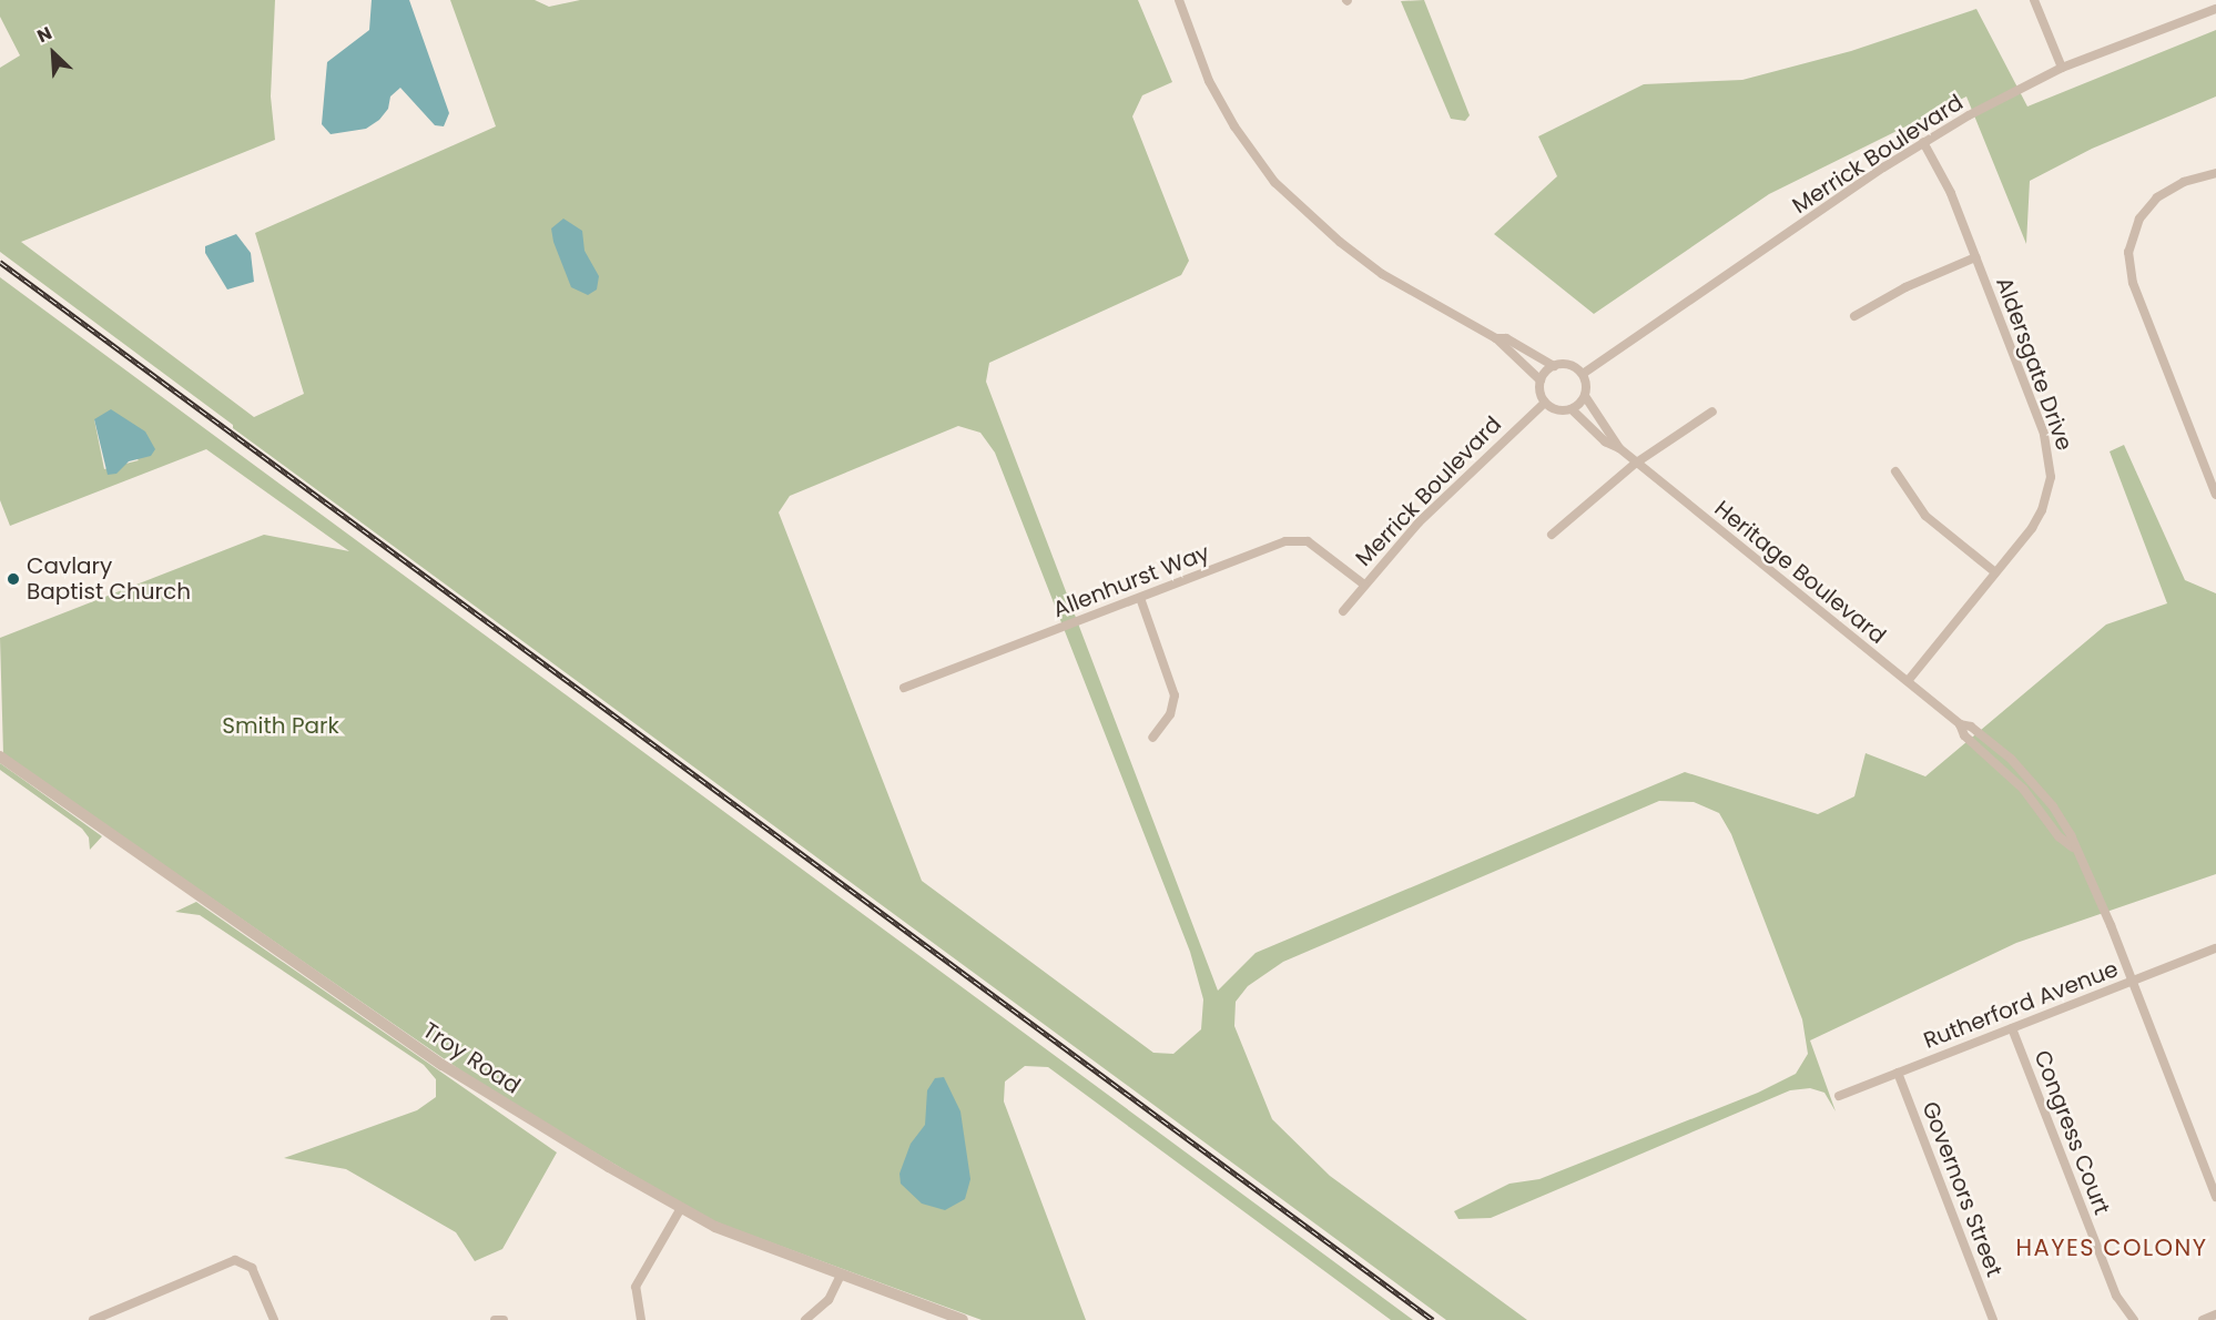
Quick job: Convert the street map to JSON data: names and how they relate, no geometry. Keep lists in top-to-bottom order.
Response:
{
  "streets": {
    "street": [
      "Merrick Boulevard",
      "Aldersgate Drive",
      "Heritage Boulevard",
      "Allenhurst Way",
      "Rutherford Avenue",
      "Troy Road",
      "Congress Court",
      "Governors Street"
    ]
  },
  "crossings": [
    ["Merrick Boulevard", "Aldersgate Drive"],
    ["Merrick Boulevard", "Heritage Boulevard"],
    ["Merrick Boulevard", "Allenhurst Way"],
    ["Aldersgate Drive", "Heritage Boulevard"],
    ["Heritage Boulevard", "Rutherford Avenue"],
    ["Rutherford Avenue", "Congress Court"],
    ["Rutherford Avenue", "Governors Street"]
  ],
  "districts": ["HAYES COLONY"],
  "parks": ["Smith Park"],
  "places": ["Cavlary Baptist Church"],
  "north": "top left"
}
